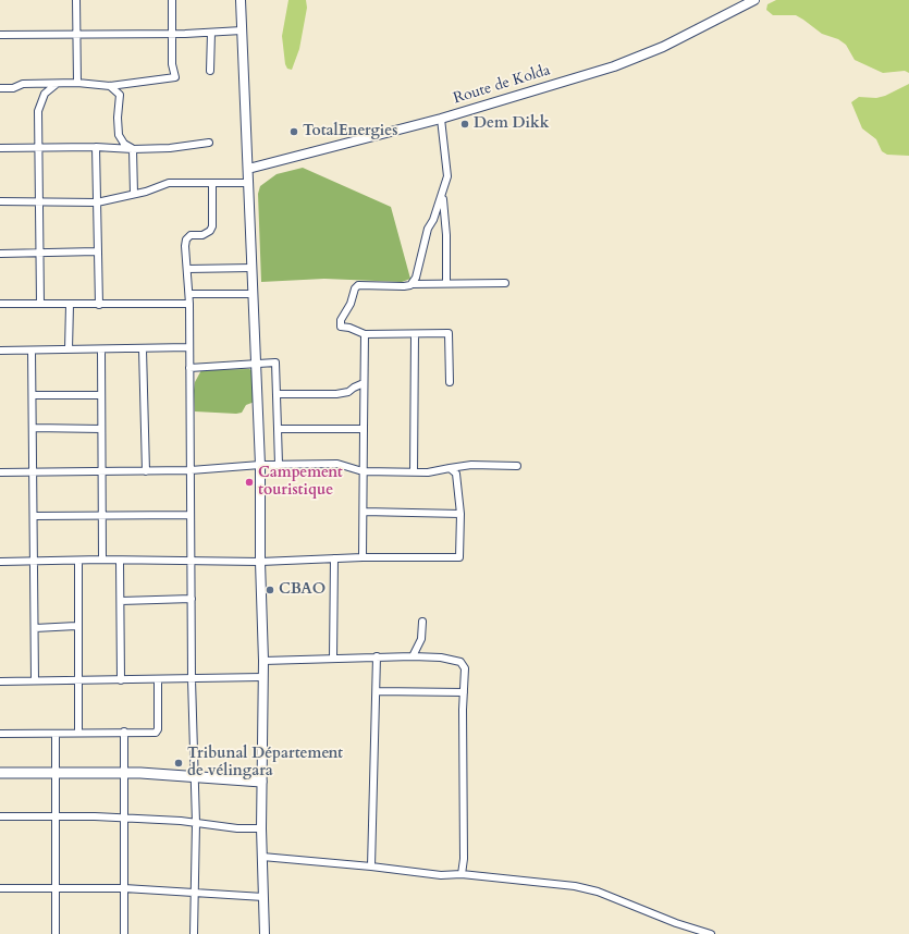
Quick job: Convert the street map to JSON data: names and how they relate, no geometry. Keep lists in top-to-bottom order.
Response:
{
  "streets": {
    "main road": ["Route de Kolda"]
  },
  "places": [
    "Dem Dikk",
    "TotalEnergies",
    "Campement touristique",
    "CBAO",
    "Tribunal Département de vélingara"
  ]
}
